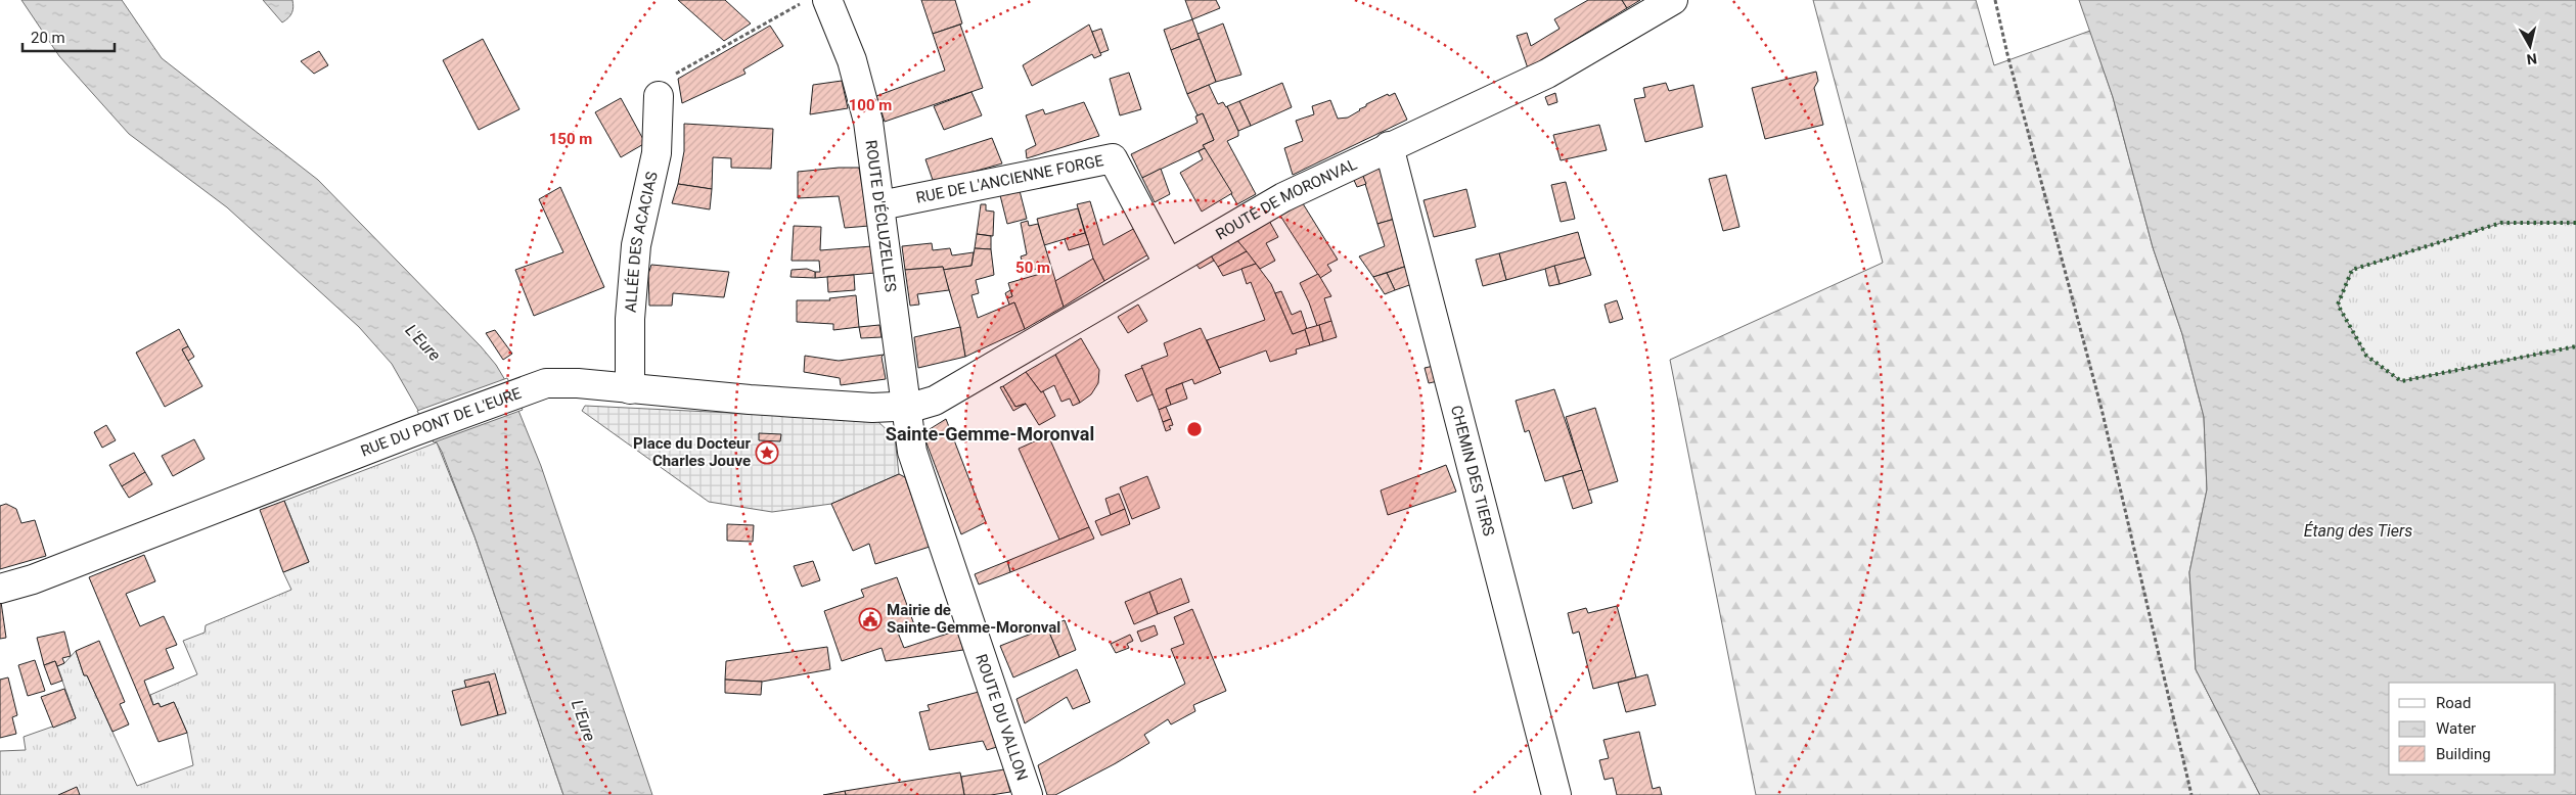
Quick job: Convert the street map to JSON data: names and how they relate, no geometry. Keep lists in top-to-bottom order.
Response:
{
  "streets": {
    "street": [
      "RUE DE L'ANCIENNE FORGE",
      "ROUTE DE MORONVAL",
      "ROUTE D'ÉCLUZELLES",
      "ALLÉE DES ACACIAS",
      "RUE DU PONT DE L'EURE",
      "CHEMIN DES TIERS",
      "ROUTE DU VALLON"
    ]
  },
  "crossings": [
    ["RUE DE L'ANCIENNE FORGE", "ROUTE DE MORONVAL"],
    ["RUE DE L'ANCIENNE FORGE", "ROUTE D'ÉCLUZELLES"],
    ["ROUTE DE MORONVAL", "ROUTE D'ÉCLUZELLES"],
    ["ROUTE DE MORONVAL", "RUE DU PONT DE L'EURE"],
    ["ROUTE DE MORONVAL", "CHEMIN DES TIERS"],
    ["ROUTE DE MORONVAL", "ROUTE DU VALLON"],
    ["ROUTE D'ÉCLUZELLES", "RUE DU PONT DE L'EURE"],
    ["ROUTE D'ÉCLUZELLES", "ROUTE DU VALLON"],
    ["ALLÉE DES ACACIAS", "RUE DU PONT DE L'EURE"],
    ["RUE DU PONT DE L'EURE", "ROUTE DU VALLON"]
  ],
  "districts": ["Sainte-Gemme-Moronval"],
  "water": ["L'Eure", "Étang des Tiers"],
  "places": {
    "place": ["Place du Docteur Charles Jouve"],
    "public building": ["Mairie de Sainte-Gemme-Moronval"]
  },
  "legend": ["Road", "Water", "Building"],
  "scale_bar": "20 m",
  "north": "bottom",
  "rings": ["100 m", "150 m", "50 m"]
}
